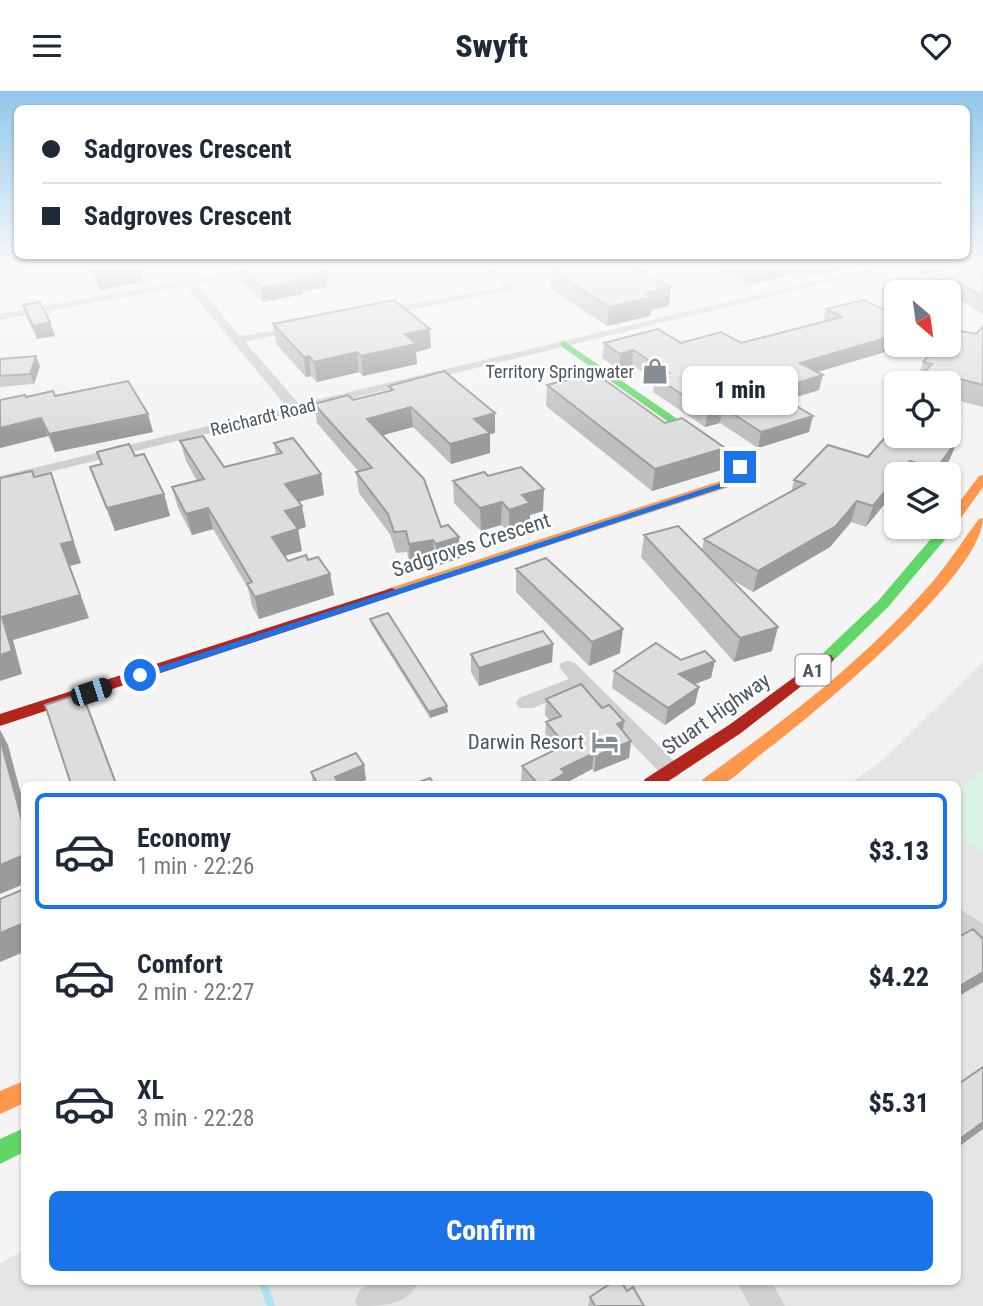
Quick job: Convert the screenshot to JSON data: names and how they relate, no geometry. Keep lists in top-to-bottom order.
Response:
{
  "streets": {
    "main road": ["Sadgroves Crescent", "A1", "Stuart Highway"],
    "street": ["Reichardt Road"]
  },
  "crossings": [
    ["Reichardt Road", "Sadgroves Crescent"]
  ],
  "places": {
    "shop": ["Territory Springwater"],
    "hotel": ["Darwin Resort"]
  },
  "north": "bottom right",
  "page": {
    "header": "Swyft",
    "banner": ["Sadgroves Crescent", "Sadgroves Crescent"],
    "bubble": "1 min",
    "list": [
      {
        "name": "Economy",
        "note": "1 min · 22:26",
        "value": "$3.13"
      },
      {
        "name": "Comfort",
        "note": "2 min · 22:27",
        "value": "$4.22"
      },
      {
        "name": "XL",
        "note": "3 min · 22:28",
        "value": "$5.31"
      }
    ],
    "buttons": "Confirm"
  }
}
